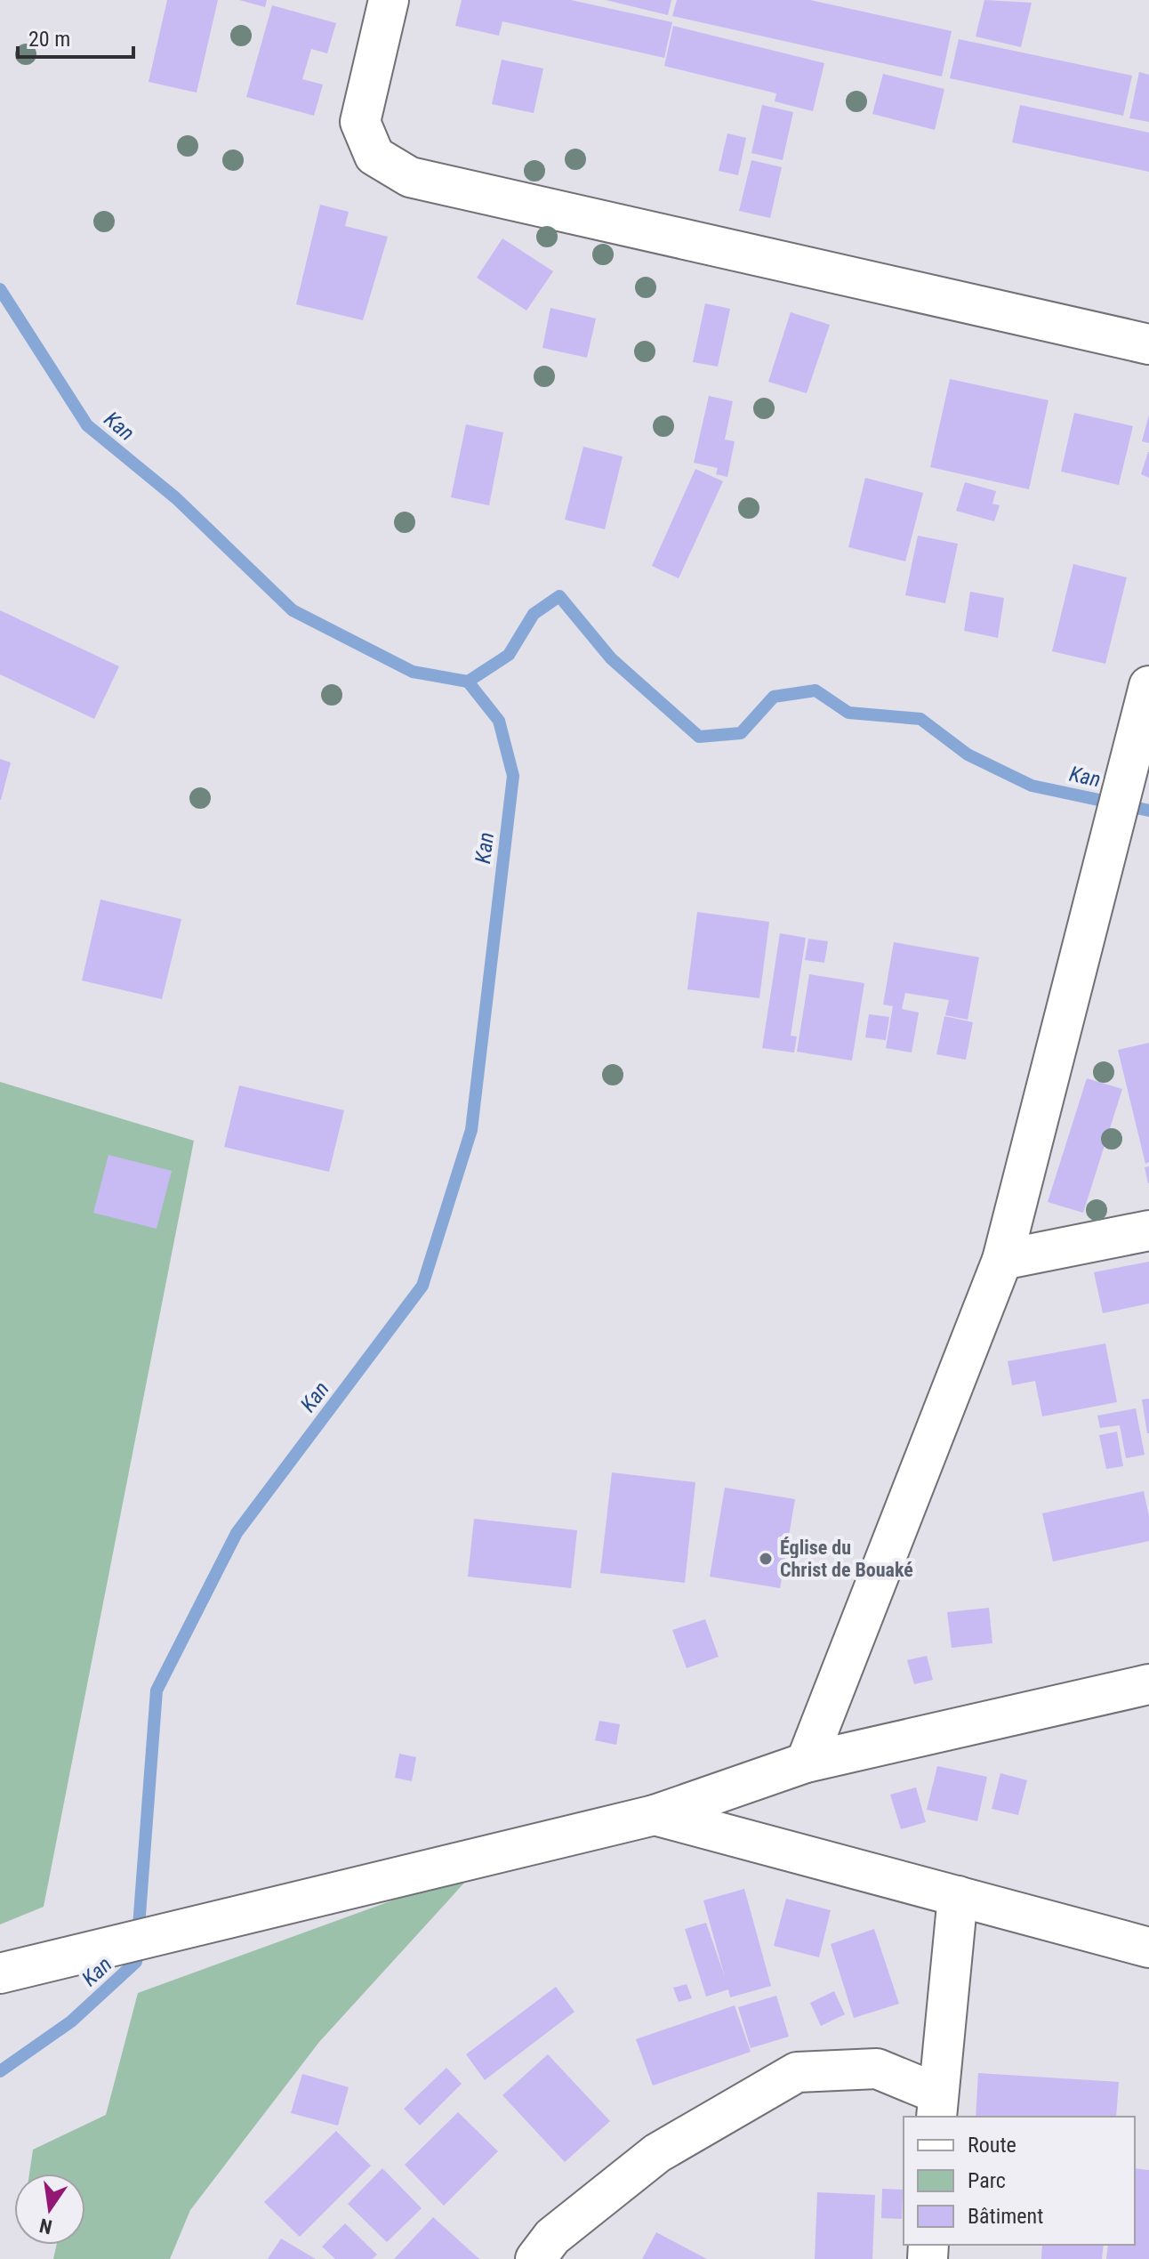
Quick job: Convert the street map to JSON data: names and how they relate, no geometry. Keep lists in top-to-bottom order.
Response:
{
  "water": ["Kan"],
  "places": ["Église du Christ de Bouaké"],
  "legend": ["Route", "Parc", "Bâtiment"],
  "scale_bar": "20 m",
  "north": "bottom"
}
